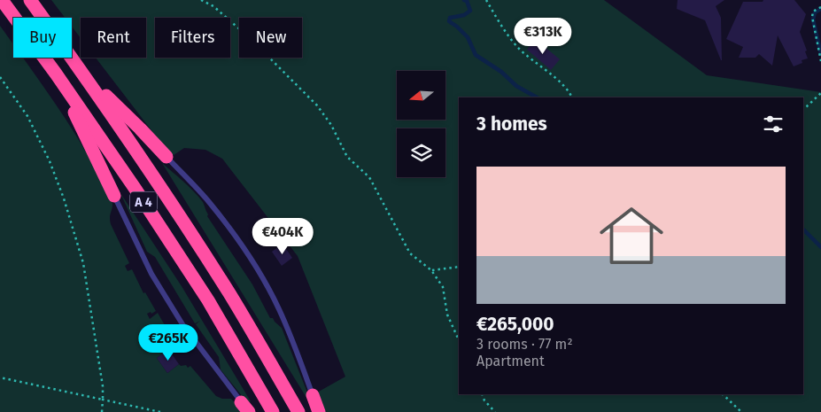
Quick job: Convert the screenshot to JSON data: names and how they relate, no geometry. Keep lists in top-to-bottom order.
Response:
{
  "streets": {
    "highway": ["A 4"]
  },
  "north": "left",
  "page": {
    "price": ["€313K", "€404K", "€265K"],
    "chip": [
      "Buy",
      "Rent",
      "Filters",
      "New"
    ],
    "heading": "3 homes",
    "list": [
      {
        "name": "€265,000",
        "note": "3 rooms · 77 m² · Apartment"
      }
    ]
  }
}
